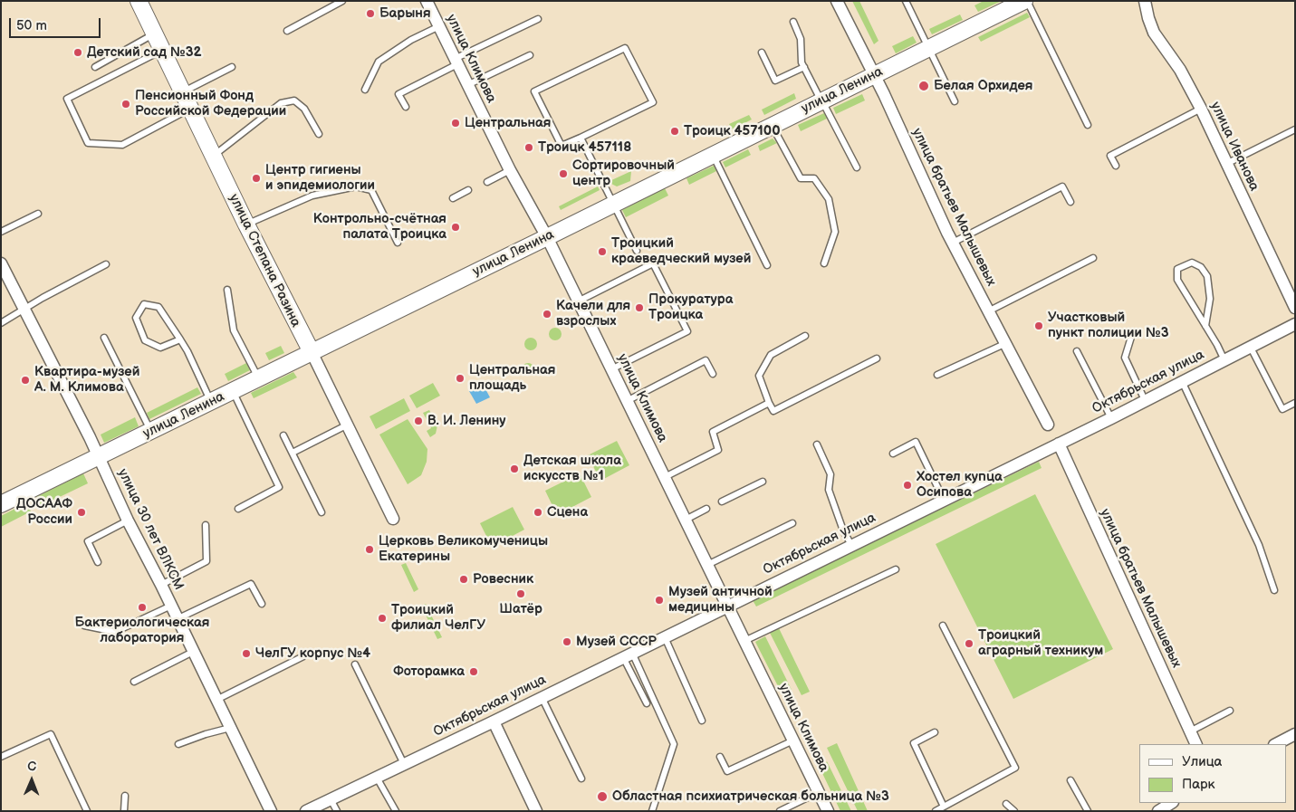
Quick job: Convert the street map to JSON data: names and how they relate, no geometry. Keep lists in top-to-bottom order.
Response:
{
  "streets": {
    "street": [
      "улица Климова",
      "улица Ленина",
      "улица Иванова",
      "улица братьев Малышевых",
      "улица Степана Разина",
      "Октябрьская улица",
      "улица 30 лет ВЛКСМ"
    ]
  },
  "crossings": [
    ["улица Климова", "улица Ленина"],
    ["улица Климова", "Октябрьская улица"],
    ["улица Ленина", "улица братьев Малышевых"],
    ["улица Ленина", "улица Степана Разина"],
    ["улица Ленина", "улица 30 лет ВЛКСМ"],
    ["улица братьев Малышевых", "Октябрьская улица"]
  ],
  "places": [
    "Барыня",
    "Детский сад №32",
    "Белая Орхидея",
    "Пенсионный Фонд Российской Федерации",
    "Центральная",
    "Троицк 457100",
    "Троицк 457118",
    "Сортировочный центр",
    "Центр гигиены и эпидемиологии",
    "Контрольно-счётная палата Троицка",
    "Троицкий краеведческий музей",
    "Прокуратура Троицка",
    "Качели для взрослых",
    "Участковый пункт полиции №3",
    "Центральная площадь",
    "Квартира-музей А. М. Климова",
    "В. И. Ленину",
    "Детская школа искусств №1",
    "Хостел купца Осипова",
    "ДОСААФ России",
    "Сцена",
    "Церковь Великомученицы Екатерины",
    "Ровесник",
    "Шатёр",
    "Музей античной медицины",
    "Бактериологическая лаборатория",
    "Троицкий филиал ЧелГУ",
    "Музей СССР",
    "Троицкий аграрный техникум",
    "ЧелГУ корпус №4",
    "Фоторамка",
    "Областная психиатрическая больница №3"
  ],
  "legend": ["Улица", "Парк"],
  "scale_bar": "50 m",
  "north": "top"
}
